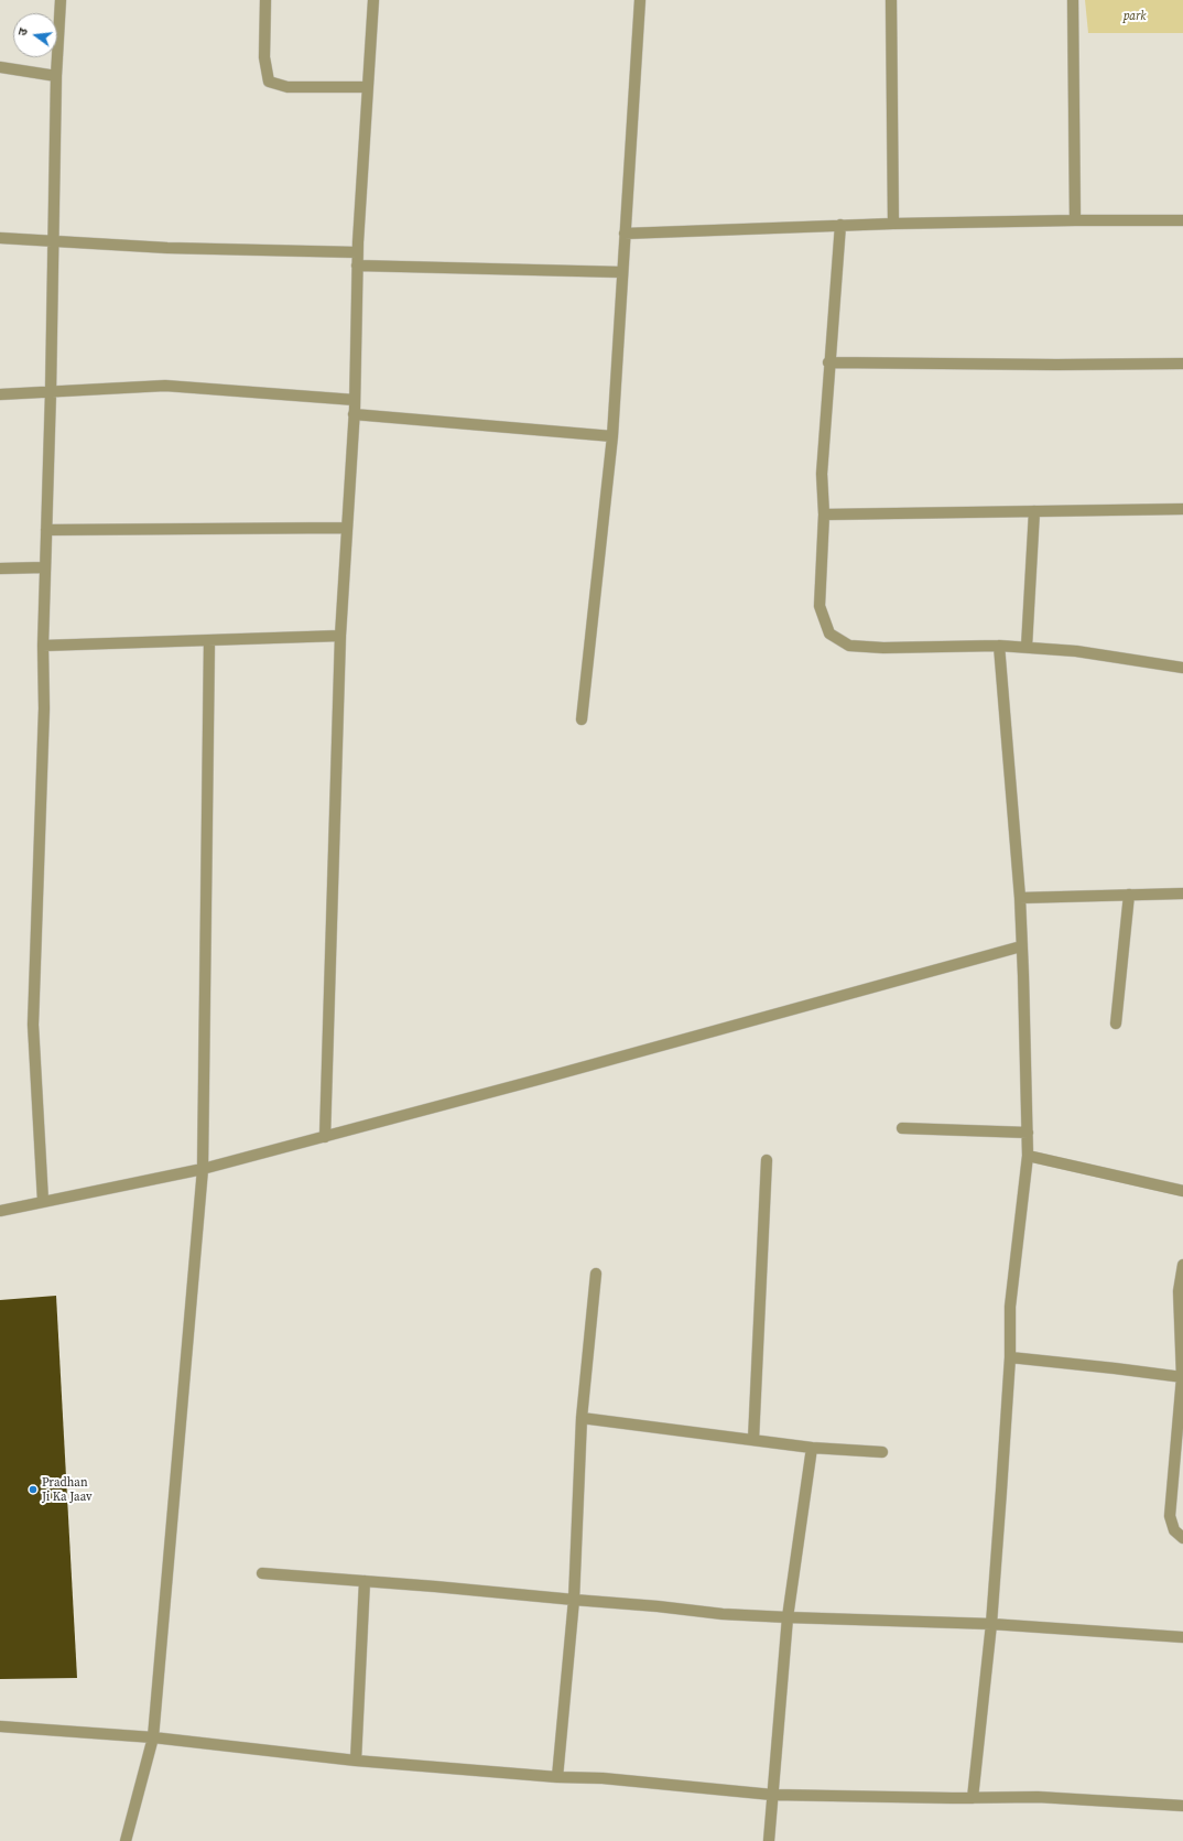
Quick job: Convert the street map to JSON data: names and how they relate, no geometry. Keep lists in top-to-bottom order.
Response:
{
  "parks": ["park"],
  "places": ["Pradhan Ji Ka Jaav"],
  "north": "left"
}
